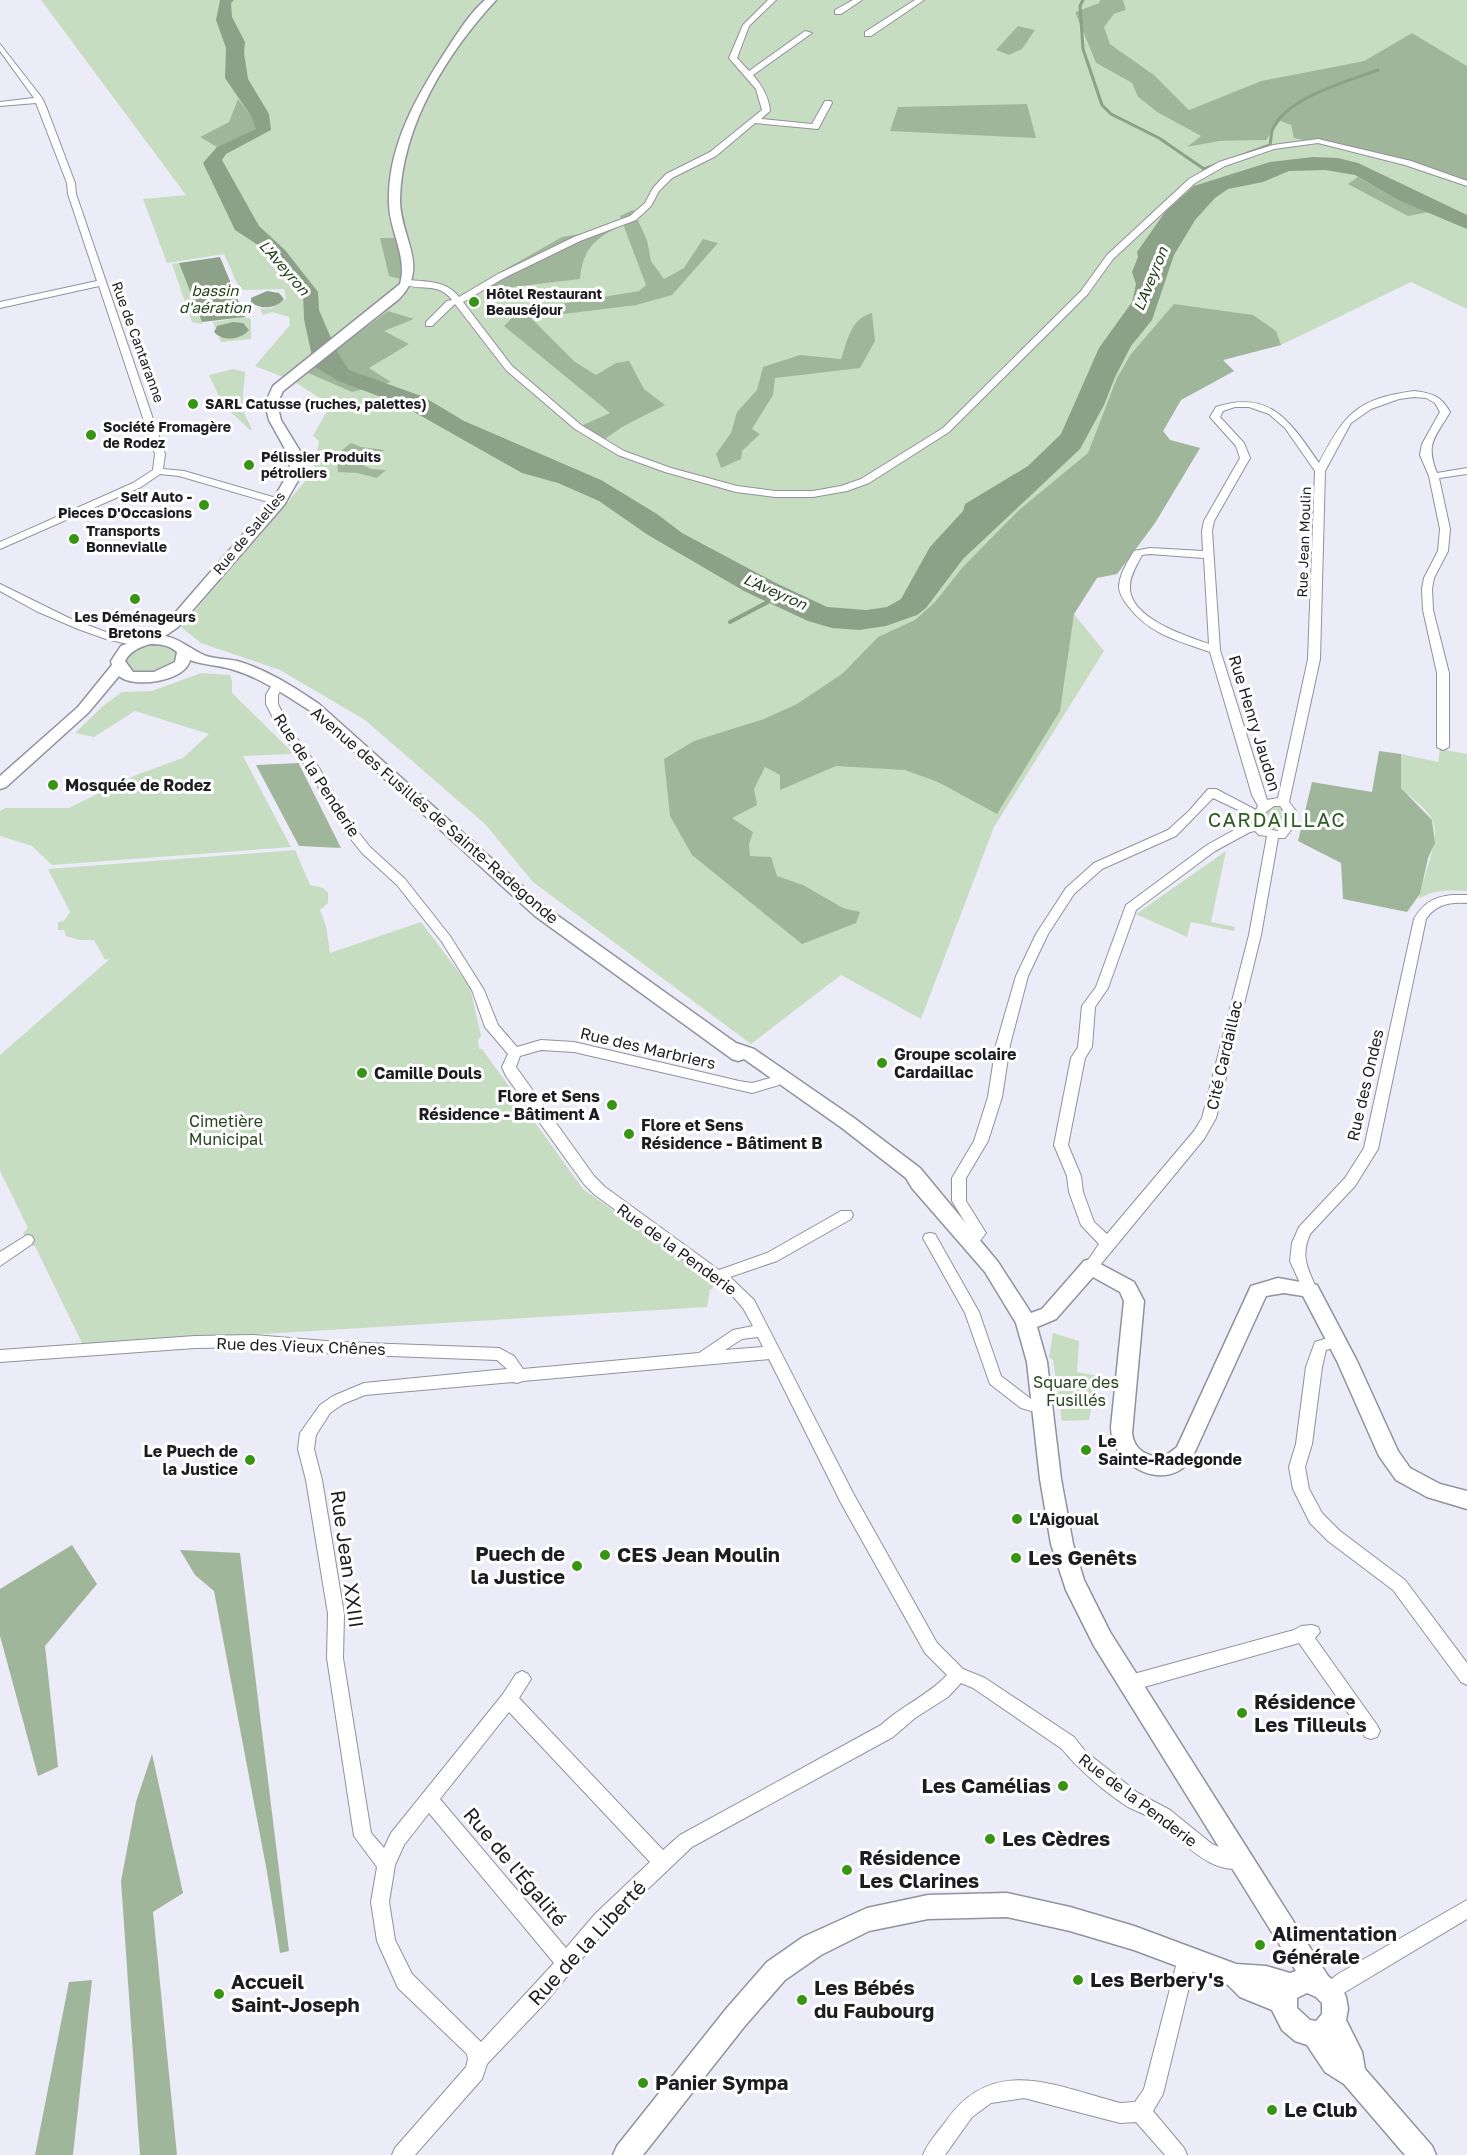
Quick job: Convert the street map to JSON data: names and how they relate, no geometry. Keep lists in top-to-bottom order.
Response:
{
  "streets": {
    "street": [
      "Rue de Cantaranne",
      "Rue de Salelles",
      "Rue Jean Moulin",
      "Rue Henry Jaudon",
      "Rue de la Penderie",
      "Avenue des Fusillés de Sainte-Radegonde",
      "Rue des Marbriers",
      "Cité Cardaillac",
      "Rue des Ondes",
      "Rue des Vieux Chênes",
      "Rue Jean XXIII",
      "Rue de l'Égalité",
      "Rue de la Liberté"
    ]
  },
  "crossings": [
    ["Rue de Salelles", "Avenue des Fusillés de Sainte-Radegonde"],
    ["Rue Jean Moulin", "Rue Henry Jaudon"],
    ["Rue Jean Moulin", "Cité Cardaillac"],
    ["Rue Henry Jaudon", "Cité Cardaillac"],
    ["Rue de la Penderie", "Avenue des Fusillés de Sainte-Radegonde"],
    ["Rue de la Penderie", "Rue des Marbriers"],
    ["Rue de la Penderie", "Rue Jean XXIII"],
    ["Rue de la Penderie", "Rue de la Liberté"],
    ["Avenue des Fusillés de Sainte-Radegonde", "Rue des Marbriers"],
    ["Avenue des Fusillés de Sainte-Radegonde", "Cité Cardaillac"],
    ["Rue des Vieux Chênes", "Rue Jean XXIII"],
    ["Rue de l'Égalité", "Rue de la Liberté"]
  ],
  "districts": ["CARDAILLAC"],
  "water": ["L'Aveyron", "bassin d'aération"],
  "parks": ["Cimetière Municipal", "Square des Fusillés"],
  "places": [
    "Hôtel Restaurant Beauséjour",
    "SARL Catusse (ruches, palettes)",
    "Société Fromagère de Rodez",
    "Pélissier Produits pétroliers",
    "Self Auto - Pieces D'Occasions",
    "Transports Bonnevialle",
    "Les Déménageurs Bretons",
    "Mosquée de Rodez",
    "Groupe scolaire Cardaillac",
    "Camille Douls",
    "Flore et Sens Résidence - Bâtiment A",
    "Flore et Sens Résidence - Bâtiment B",
    "Le Sainte-Radegonde",
    "Le Puech de la Justice",
    "L'Aigoual",
    "CES Jean Moulin",
    "Les Genêts",
    "Puech de la Justice",
    "Résidence Les Tilleuls",
    "Les Camélias",
    "Les Cèdres",
    "Résidence Les Clarines",
    "Alimentation Générale",
    "Les Berbery's",
    "Accueil Saint-Joseph",
    "Les Bébés du Faubourg",
    "Panier Sympa",
    "Le Club"
  ]
}
